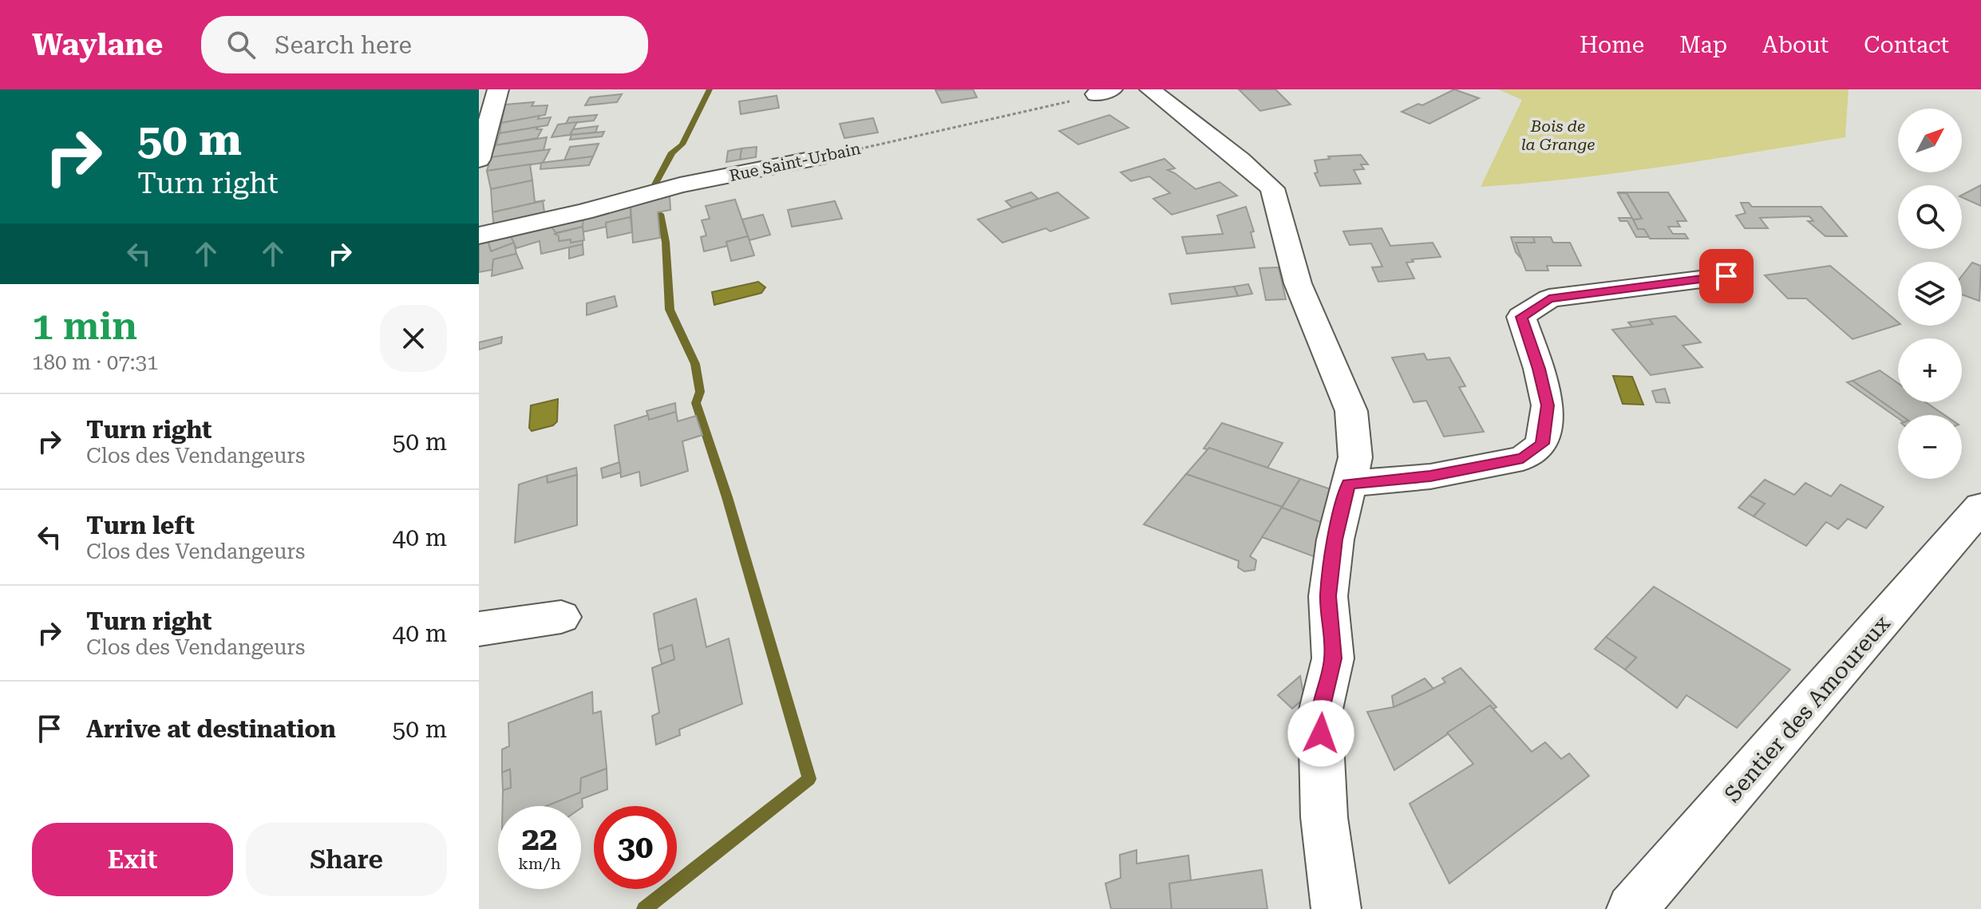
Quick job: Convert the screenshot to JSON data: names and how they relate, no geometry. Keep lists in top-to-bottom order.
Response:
{
  "streets": {
    "street": ["Rue Saint-Urbain", "Sentier des Amoureux"]
  },
  "parks": ["Bois de la Grange"],
  "north": "top right",
  "page": {
    "header": "Waylane",
    "search": "Search here",
    "nav": [
      "Home",
      "Map",
      "About",
      "Contact"
    ],
    "turn": ["50 m", "Turn right"],
    "map_buttons": ["+", "−"],
    "heading": ["1 min", "180 m · 07:31"],
    "list": [
      {
        "name": "Turn right",
        "note": "Clos des Vendangeurs",
        "value": "50 m"
      },
      {
        "name": "Turn left",
        "note": "Clos des Vendangeurs",
        "value": "40 m"
      },
      {
        "name": "Turn right",
        "note": "Clos des Vendangeurs",
        "value": "40 m"
      },
      {
        "name": "Arrive at destination",
        "value": "50 m"
      }
    ],
    "speed": "22 km/h",
    "limit": "30",
    "buttons": ["Exit", "Share"]
  }
}
